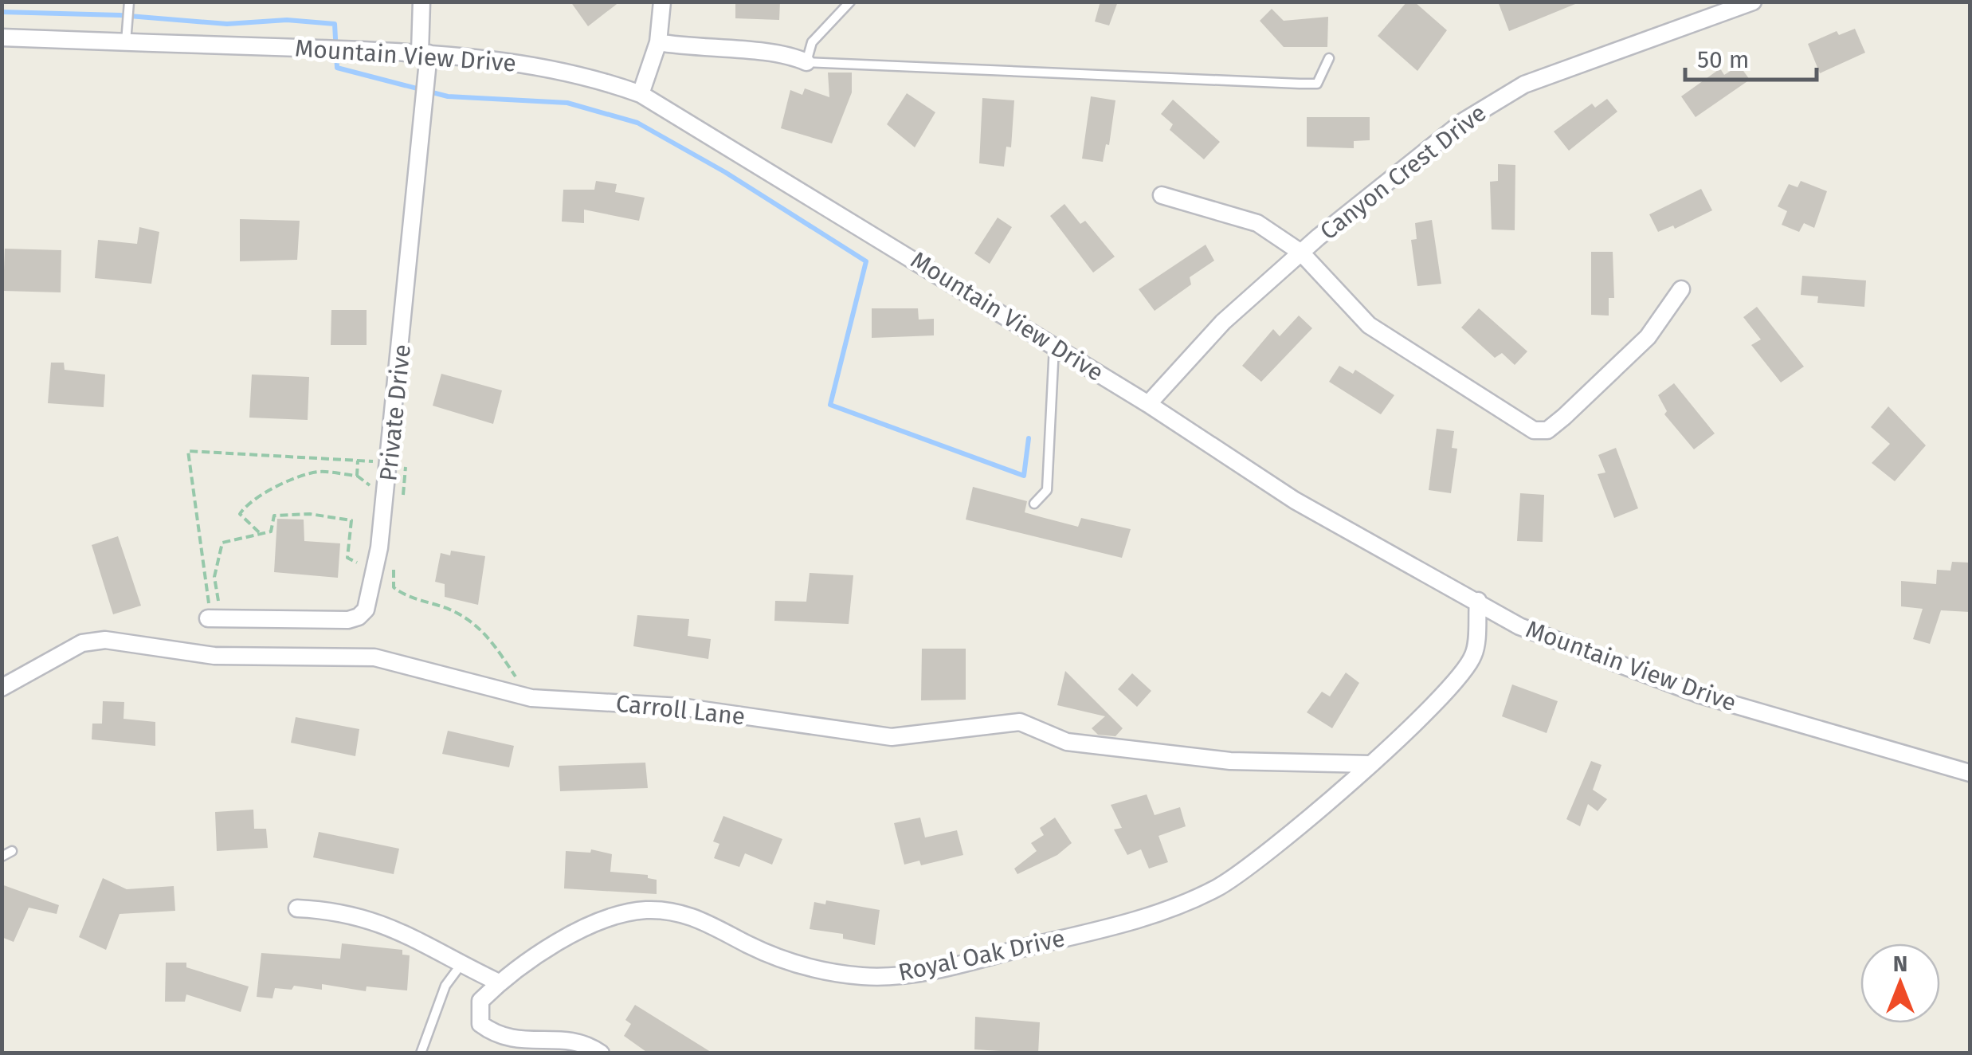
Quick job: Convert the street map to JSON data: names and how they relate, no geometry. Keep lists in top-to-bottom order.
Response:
{
  "streets": {
    "street": [
      "Mountain View Drive",
      "Canyon Crest Drive",
      "Private Drive",
      "Carroll Lane",
      "Royal Oak Drive"
    ]
  },
  "crossings": [
    ["Mountain View Drive", "Canyon Crest Drive"],
    ["Mountain View Drive", "Private Drive"],
    ["Mountain View Drive", "Royal Oak Drive"],
    ["Carroll Lane", "Royal Oak Drive"]
  ],
  "scale_bar": "50 m",
  "north": "top"
}
